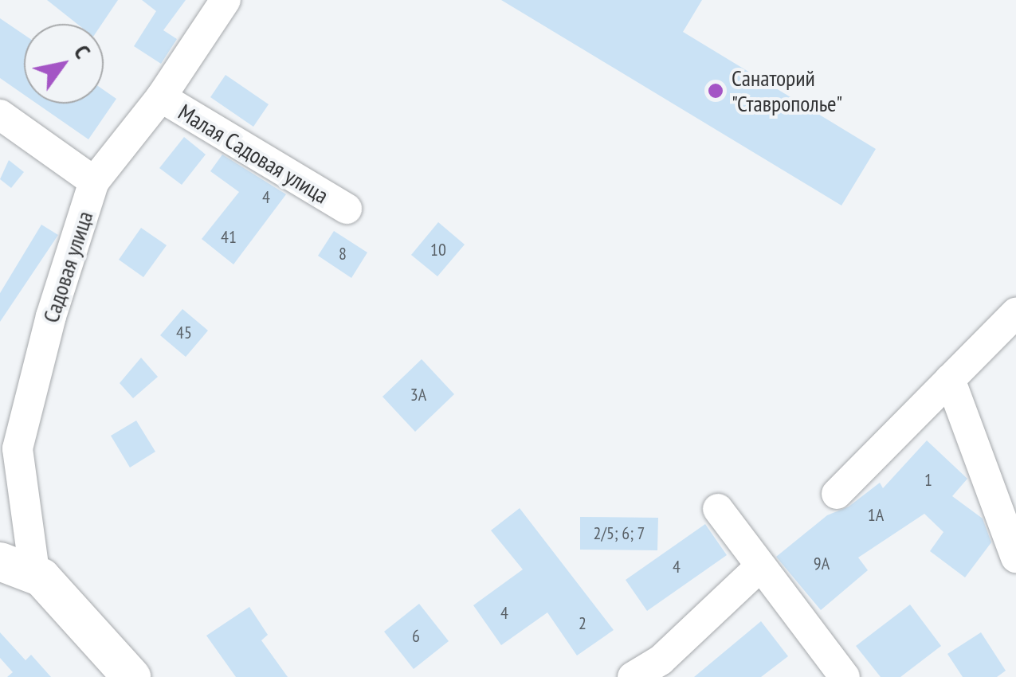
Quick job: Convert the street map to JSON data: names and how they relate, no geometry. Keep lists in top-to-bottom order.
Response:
{
  "streets": {
    "street": ["Малая Садовая улица", "Садовая улица"]
  },
  "crossings": [
    ["Малая Садовая улица", "Садовая улица"]
  ],
  "places": ["Санаторий \"Ставрополье\""],
  "house_numbers": [
    "4",
    "41",
    "10",
    "8",
    "45",
    "3А",
    "1",
    "1А",
    "2/5; 6; 7",
    "9А",
    "4",
    "4",
    "2",
    "6"
  ],
  "north": "top right"
}
